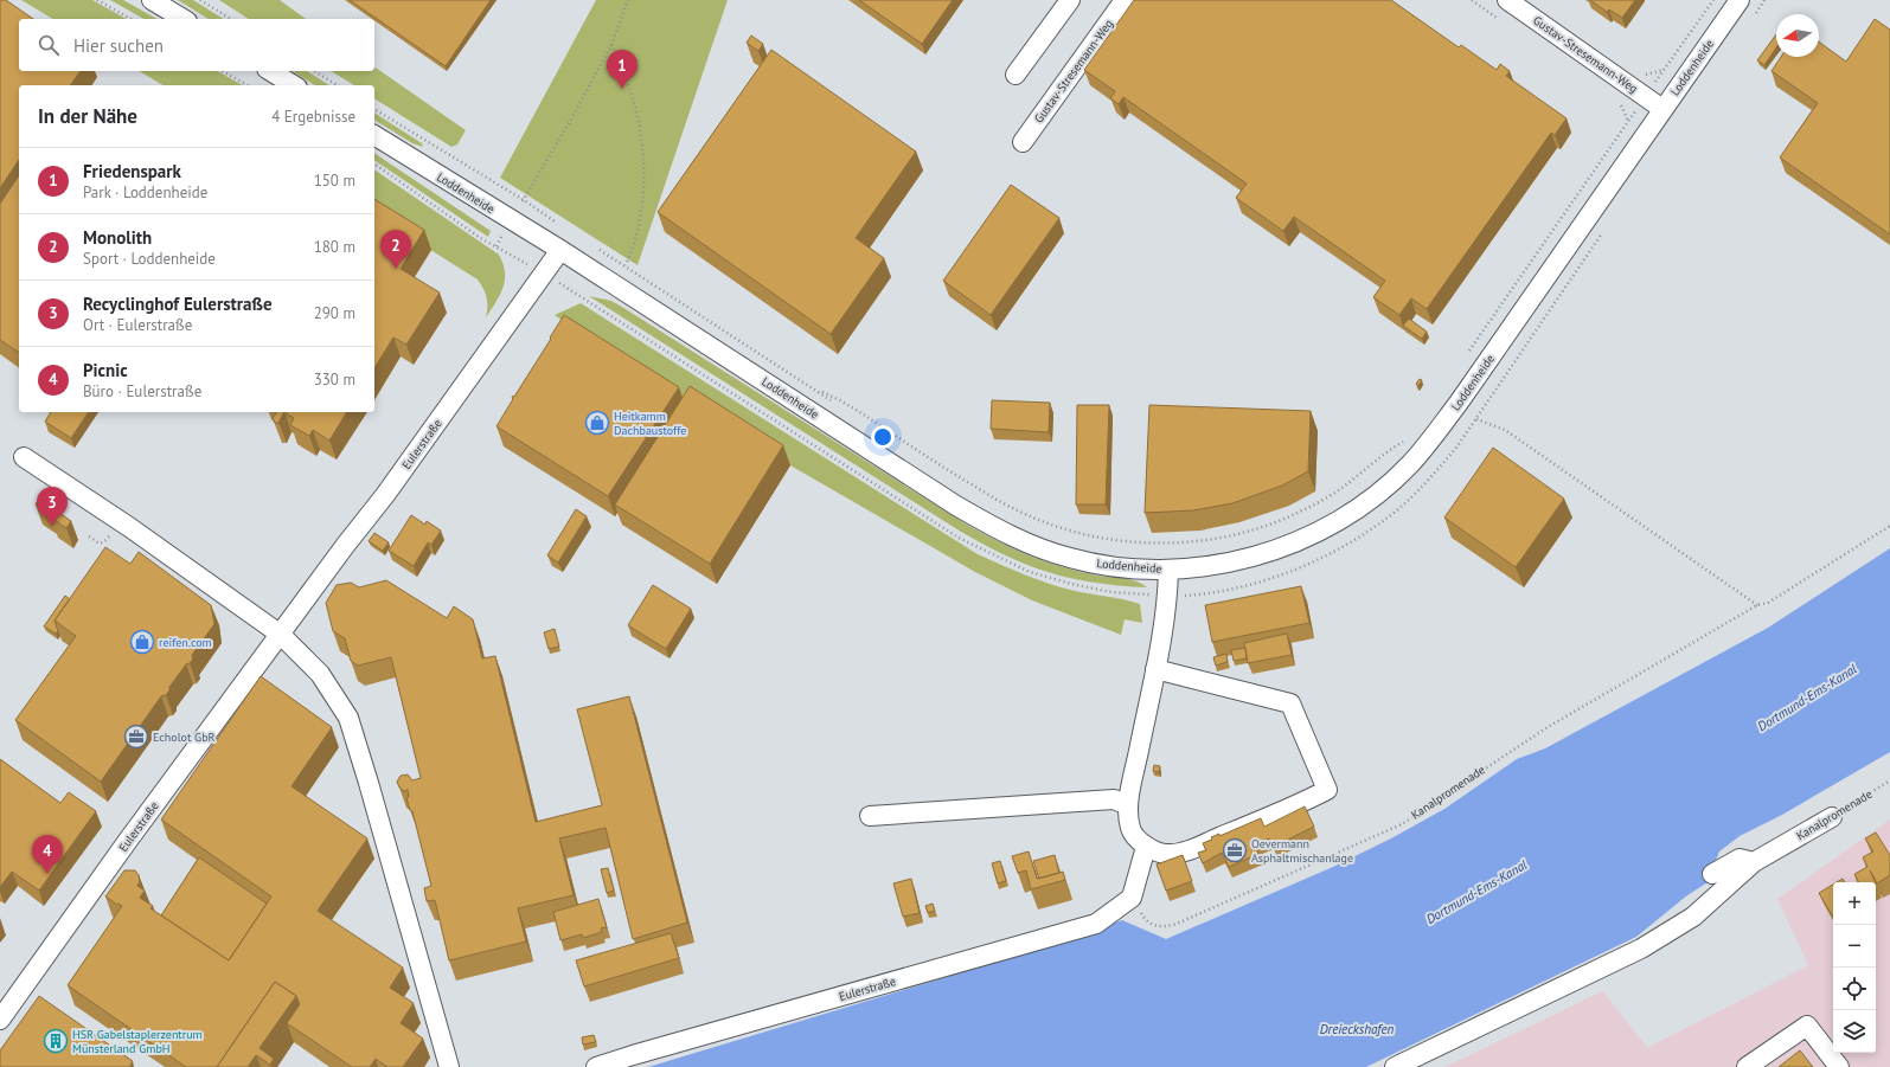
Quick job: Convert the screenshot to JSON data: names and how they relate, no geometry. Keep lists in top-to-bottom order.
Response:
{
  "streets": {
    "street": [
      "Gustav-Stresemann-Weg",
      "Loddenheide",
      "Eulerstraße",
      "Kanalpromenade"
    ]
  },
  "crossings": [
    ["Gustav-Stresemann-Weg", "Loddenheide"],
    ["Loddenheide", "Eulerstraße"],
    ["Eulerstraße", "Kanalpromenade"]
  ],
  "water": ["Dortmund-Ems-Kanal", "Dreieckshafen"],
  "places": {
    "shop": ["Heitkamm Dachbaustoffe", "reifen.com"],
    "office": ["Echolot GbR", "Oevermann Asphaltmischanlage"],
    "building": ["HSR Gabelstaplerzentrum Münsterland GmbH"]
  },
  "north": "left",
  "page": {
    "search": "Hier suchen",
    "pins": [
      "1",
      "2",
      "3",
      "4"
    ],
    "heading": ["In der Nähe", "4 Ergebnisse"],
    "list": [
      {
        "mark": "1",
        "name": "Friedenspark",
        "note": "Park · Loddenheide",
        "value": "150 m"
      },
      {
        "mark": "2",
        "name": "Monolith",
        "note": "Sport · Loddenheide",
        "value": "180 m"
      },
      {
        "mark": "3",
        "name": "Recyclinghof Eulerstraße",
        "note": "Ort · Eulerstraße",
        "value": "290 m"
      },
      {
        "mark": "4",
        "name": "Picnic",
        "note": "Büro · Eulerstraße",
        "value": "330 m"
      }
    ],
    "map_buttons": ["+", "−"]
  }
}
